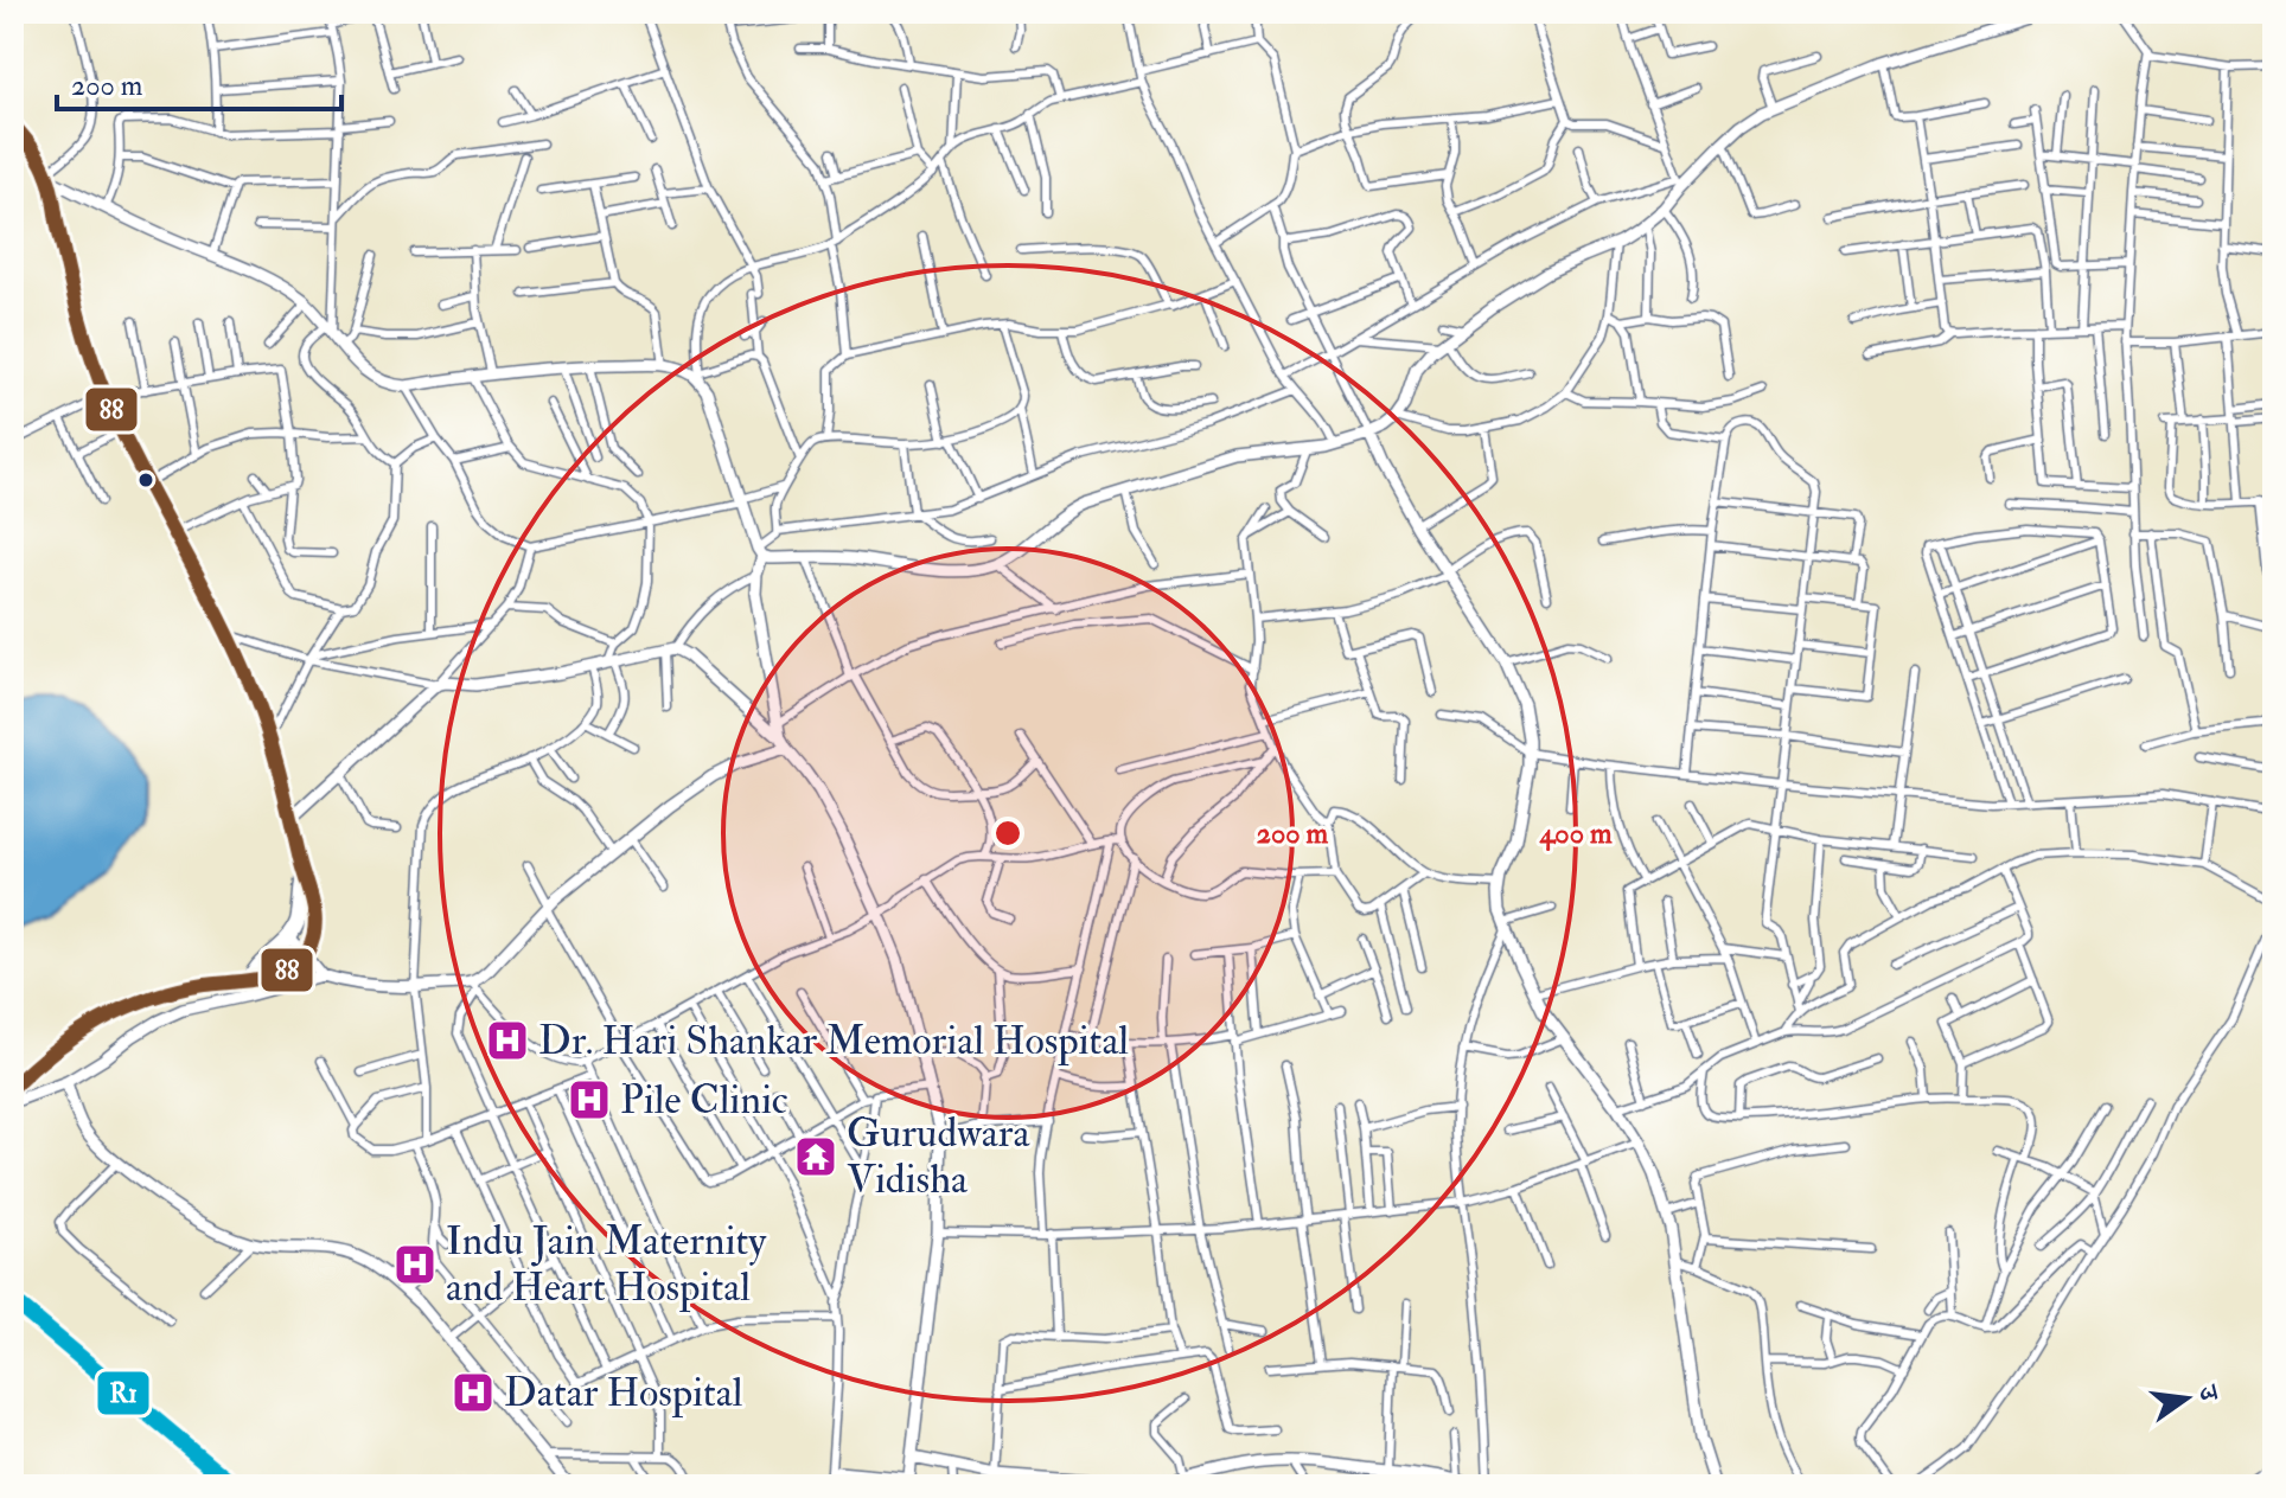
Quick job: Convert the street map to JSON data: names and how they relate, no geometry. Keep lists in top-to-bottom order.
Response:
{
  "places": {
    "hospital": [
      "Dr. Hari Shankar Memorial Hospital",
      "Pile Clinic",
      "Indu Jain Maternity and Heart Hospital",
      "Datar Hospital"
    ],
    "temple": ["Gurudwara Vidisha"]
  },
  "lines": ["transit line 88", "transit line R1"],
  "scale_bar": "200 m",
  "north": "right",
  "rings": ["200 m", "400 m"]
}
